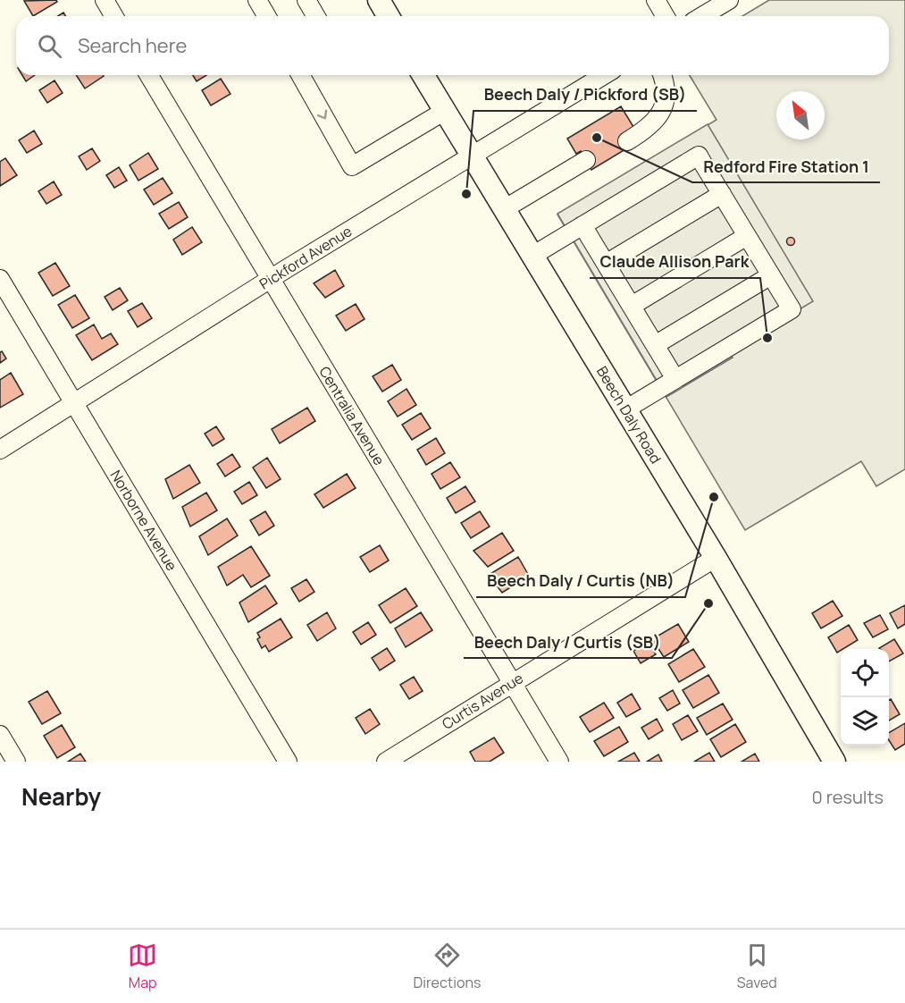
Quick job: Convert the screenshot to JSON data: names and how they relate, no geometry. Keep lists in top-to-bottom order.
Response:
{
  "streets": {
    "main road": ["Beech Daly Road"],
    "street": [
      "Pickford Avenue",
      "Centralia Avenue",
      "Norborne Avenue",
      "Curtis Avenue"
    ]
  },
  "crossings": [
    ["Pickford Avenue", "Beech Daly Road"],
    ["Pickford Avenue", "Centralia Avenue"],
    ["Pickford Avenue", "Norborne Avenue"],
    ["Beech Daly Road", "Curtis Avenue"],
    ["Centralia Avenue", "Curtis Avenue"]
  ],
  "places": [
    "Redford Fire Station 1",
    "Beech Daly / Pickford (SB)",
    "Claude Allison Park",
    "Beech Daly / Curtis (NB)",
    "Beech Daly / Curtis (SB)"
  ],
  "north": "top left",
  "page": {
    "search": "Search here",
    "heading": ["Nearby", "0 results"],
    "nav": ["Map", "Directions", "Saved"]
  }
}
